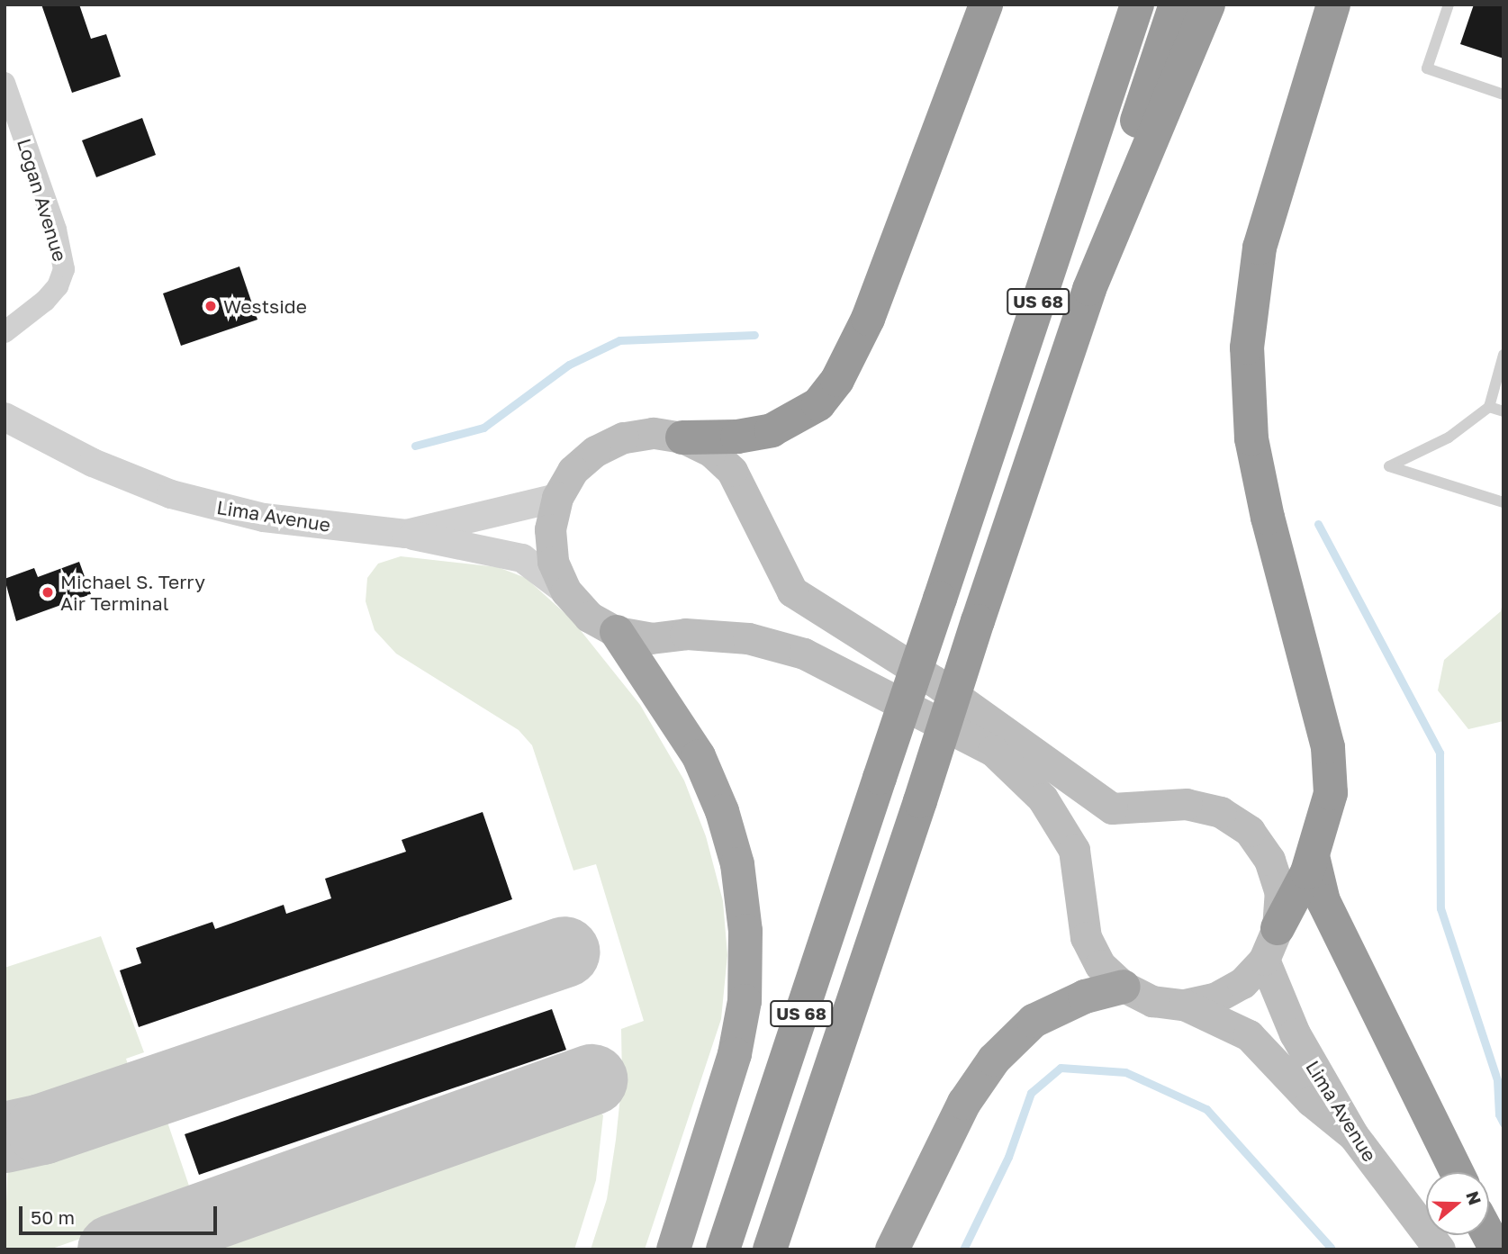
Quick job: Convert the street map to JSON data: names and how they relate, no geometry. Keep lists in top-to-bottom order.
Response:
{
  "streets": {
    "highway": ["US 68"],
    "main road": ["Lima Avenue"],
    "street": ["Logan Avenue"]
  },
  "places": ["Westside", "Michael S. Terry Air Terminal"],
  "scale_bar": "50 m",
  "north": "right"
}
